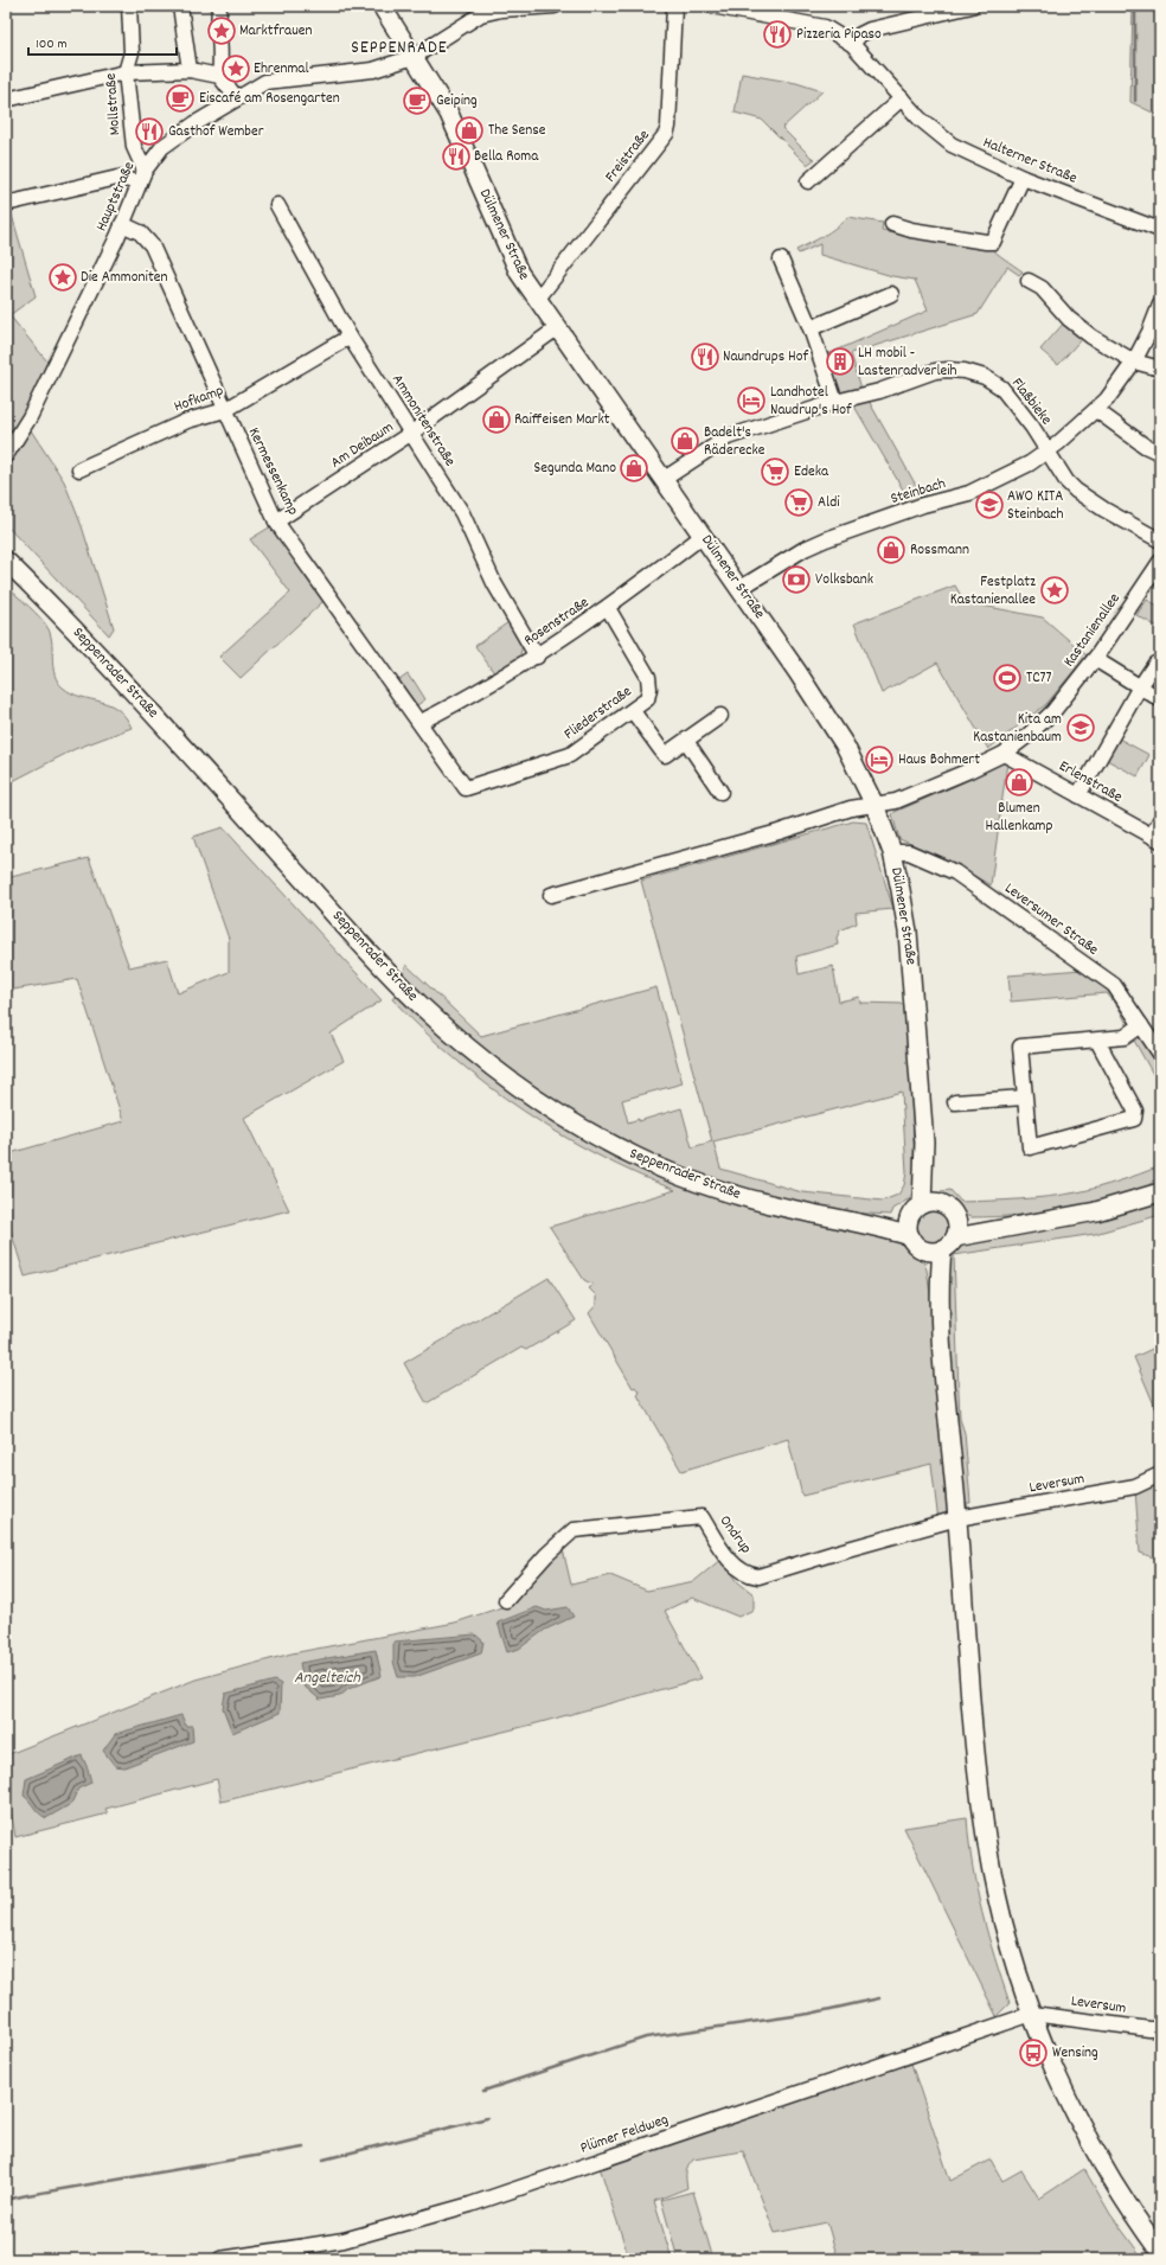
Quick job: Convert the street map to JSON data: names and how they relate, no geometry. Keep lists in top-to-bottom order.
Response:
{
  "streets": {
    "main road": ["Dülmener Straße", "Seppenrader Straße"],
    "street": [
      "Mollstraße",
      "Freistraße",
      "Halterner Straße",
      "Hauptstraße",
      "Hofkamp",
      "Flaßbieke",
      "Ammonitenstraße",
      "Am Deibaum",
      "Kermessenkamp",
      "Steinbach",
      "Rosenstraße",
      "Kastanienallee",
      "Fliederstraße",
      "Erlenstraße",
      "Leversumer Straße",
      "Leversum",
      "Ondrup",
      "Plümer Feldweg"
    ]
  },
  "crossings": [
    ["Mollstraße", "Hauptstraße"],
    ["Freistraße", "Dülmener Straße"],
    ["Hauptstraße", "Dülmener Straße"],
    ["Hauptstraße", "Kermessenkamp"],
    ["Dülmener Straße", "Flaßbieke"],
    ["Dülmener Straße", "Am Deibaum"],
    ["Dülmener Straße", "Steinbach"],
    ["Dülmener Straße", "Rosenstraße"],
    ["Dülmener Straße", "Kastanienallee"],
    ["Dülmener Straße", "Seppenrader Straße"],
    ["Dülmener Straße", "Leversumer Straße"],
    ["Hofkamp", "Ammonitenstraße"],
    ["Hofkamp", "Kermessenkamp"],
    ["Flaßbieke", "Steinbach"],
    ["Ammonitenstraße", "Am Deibaum"],
    ["Ammonitenstraße", "Rosenstraße"],
    ["Am Deibaum", "Kermessenkamp"],
    ["Kermessenkamp", "Rosenstraße"],
    ["Kermessenkamp", "Fliederstraße"],
    ["Rosenstraße", "Fliederstraße"],
    ["Kastanienallee", "Erlenstraße"],
    ["Leversum", "Ondrup"],
    ["Leversum", "Plümer Feldweg"]
  ],
  "districts": ["SEPPENRADE"],
  "water": ["Angelteich"],
  "places": {
    "place": [
      "Marktfrauen",
      "Ehrenmal",
      "Die Ammoniten",
      "Festplatz Kastanienallee"
    ],
    "restaurant": [
      "Pizzeria Pipaso",
      "Gasthof Wember",
      "Bella Roma",
      "Naundrups Hof"
    ],
    "cafe": ["Eiscafé am Rosengarten", "Geiping"],
    "shop": [
      "The Sense",
      "Raiffeisen Markt",
      "Badelt's Räderecke",
      "Segunda Mano",
      "Rossmann",
      "Blumen Hallenkamp"
    ],
    "building": ["LH mobil - Lastenradverleih"],
    "hotel": ["Landhotel Naudrup's Hof", "Haus Bohmert"],
    "supermarket": ["Edeka", "Aldi"],
    "school or university": ["AWO KITA Steinbach", "Kita am Kastanienbaum"],
    "bank": ["Volksbank"],
    "sports": ["TC77"],
    "bus stop": ["Wensing"]
  },
  "scale_bar": "100 m"
}
